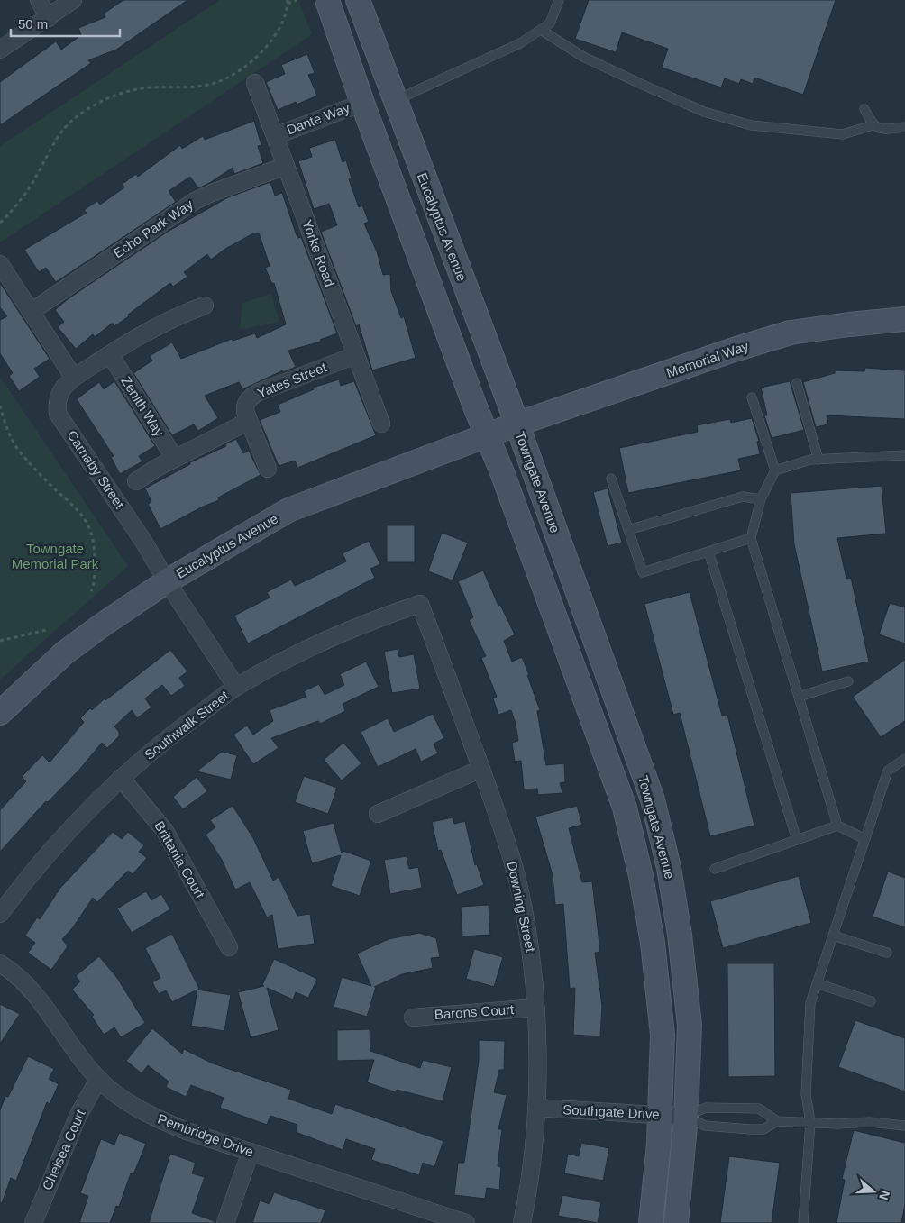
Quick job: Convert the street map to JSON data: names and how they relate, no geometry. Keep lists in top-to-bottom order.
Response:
{
  "streets": {
    "main road": ["Eucalyptus Avenue", "Memorial Way", "Towngate Avenue"],
    "street": [
      "Dante Way",
      "Echo Park Way",
      "Yorke Road",
      "Yates Street",
      "Zenith Way",
      "Carnaby Street",
      "Southwalk Street",
      "Brittania Court",
      "Downing Street",
      "Barons Court",
      "Southgate Drive",
      "Pembridge Drive",
      "Chelsea Court"
    ]
  },
  "crossings": [
    ["Dante Way", "Yorke Road"],
    ["Eucalyptus Avenue", "Memorial Way"],
    ["Eucalyptus Avenue", "Carnaby Street"],
    ["Eucalyptus Avenue", "Towngate Avenue"],
    ["Echo Park Way", "Yorke Road"],
    ["Yorke Road", "Yates Street"],
    ["Memorial Way", "Towngate Avenue"],
    ["Zenith Way", "Carnaby Street"],
    ["Carnaby Street", "Southwalk Street"],
    ["Towngate Avenue", "Southgate Drive"],
    ["Southwalk Street", "Brittania Court"],
    ["Southwalk Street", "Downing Street"],
    ["Downing Street", "Barons Court"],
    ["Downing Street", "Southgate Drive"],
    ["Pembridge Drive", "Chelsea Court"]
  ],
  "parks": ["Towngate Memorial Park"],
  "scale_bar": "50 m",
  "north": "right"
}
